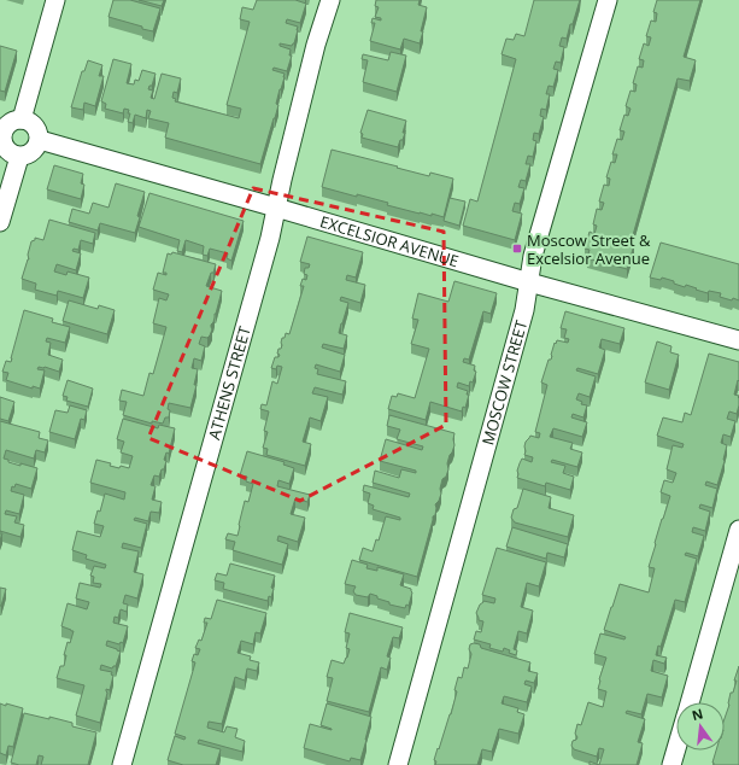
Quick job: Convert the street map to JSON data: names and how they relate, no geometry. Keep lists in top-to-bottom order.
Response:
{
  "streets": {
    "street": ["EXCELSIOR AVENUE", "MOSCOW STREET", "ATHENS STREET"]
  },
  "crossings": [
    ["EXCELSIOR AVENUE", "MOSCOW STREET"],
    ["EXCELSIOR AVENUE", "ATHENS STREET"]
  ],
  "places": {
    "transit": ["Moscow Street & Excelsior Avenue"]
  },
  "north": "top"
}
